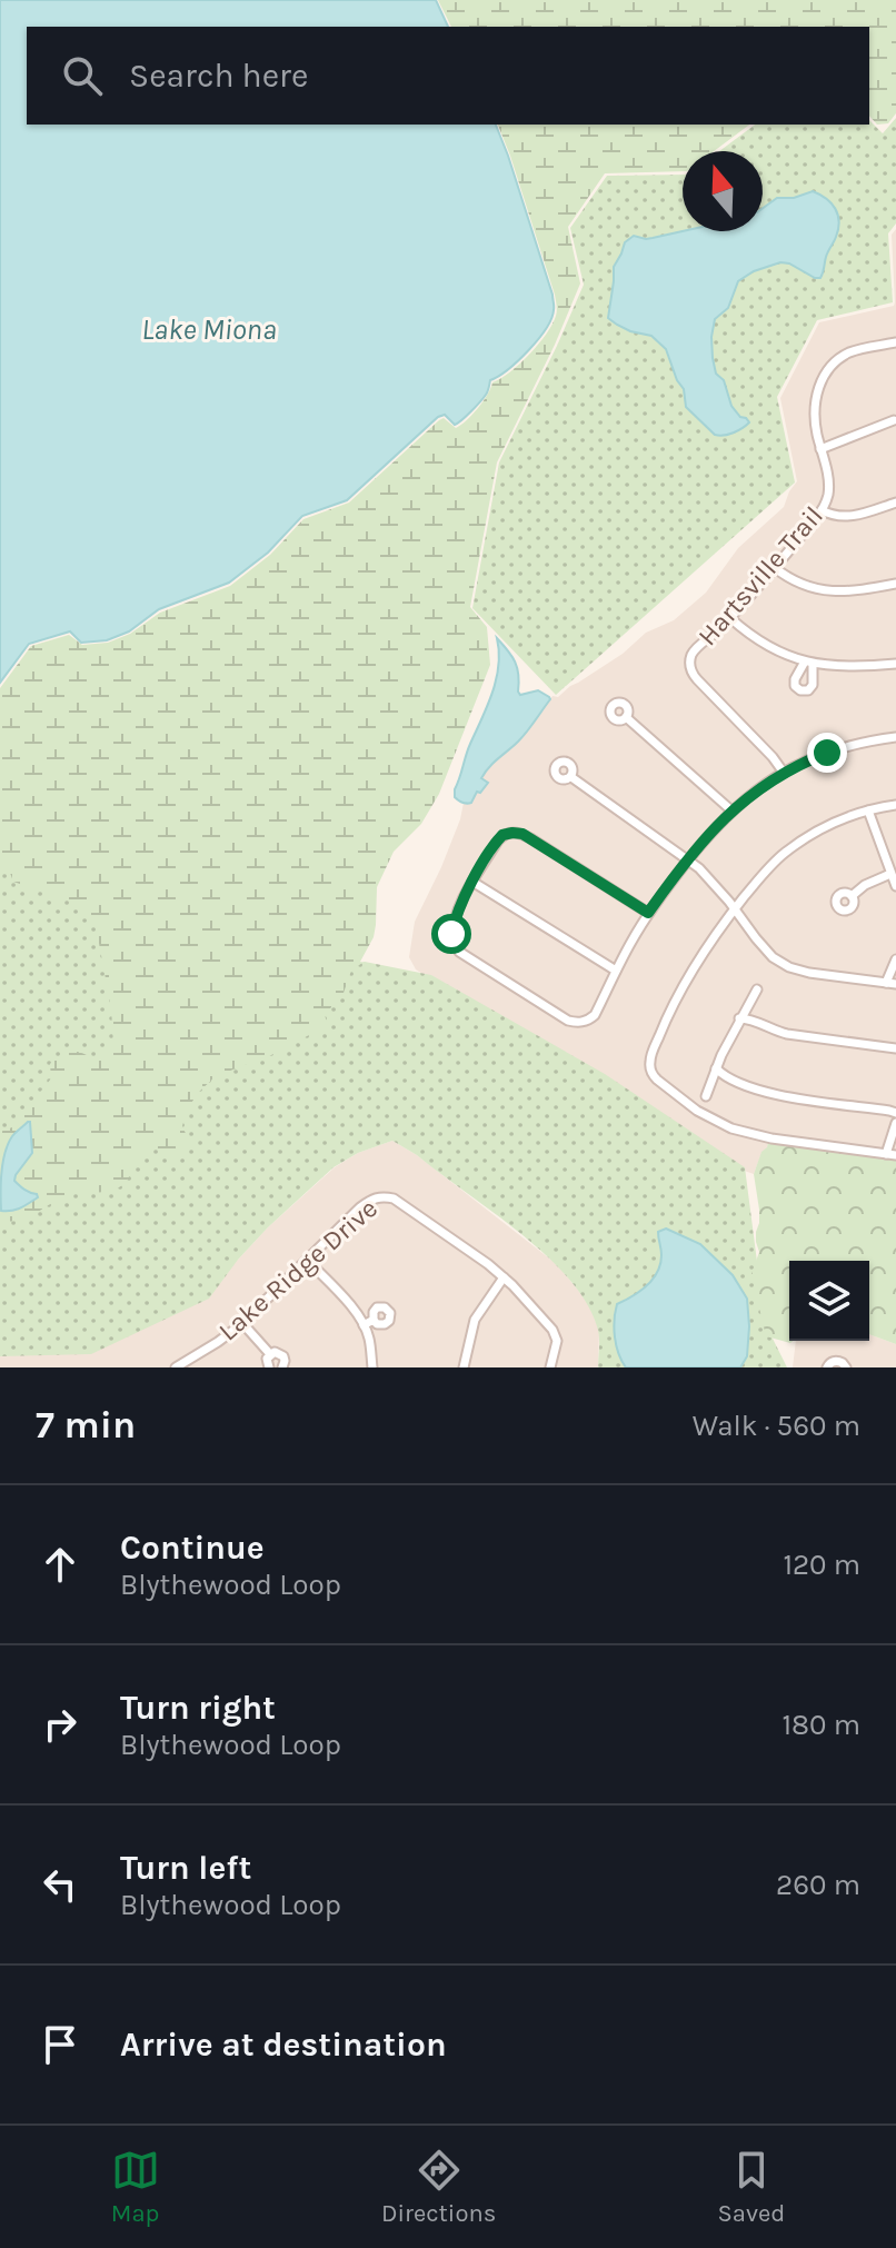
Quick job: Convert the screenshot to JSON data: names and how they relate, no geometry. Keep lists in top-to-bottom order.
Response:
{
  "streets": {
    "street": ["Hartsville Trail", "Lake Ridge Drive"]
  },
  "water": ["Lake Miona"],
  "north": "top",
  "page": {
    "search": "Search here",
    "heading": ["7 min", "Walk · 560 m"],
    "list": [
      ["Continue", "Blythewood Loop", "120 m"],
      ["Turn right", "Blythewood Loop", "180 m"],
      ["Turn left", "Blythewood Loop", "260 m"],
      "Arrive at destination"
    ],
    "nav": ["Map", "Directions", "Saved"]
  }
}
